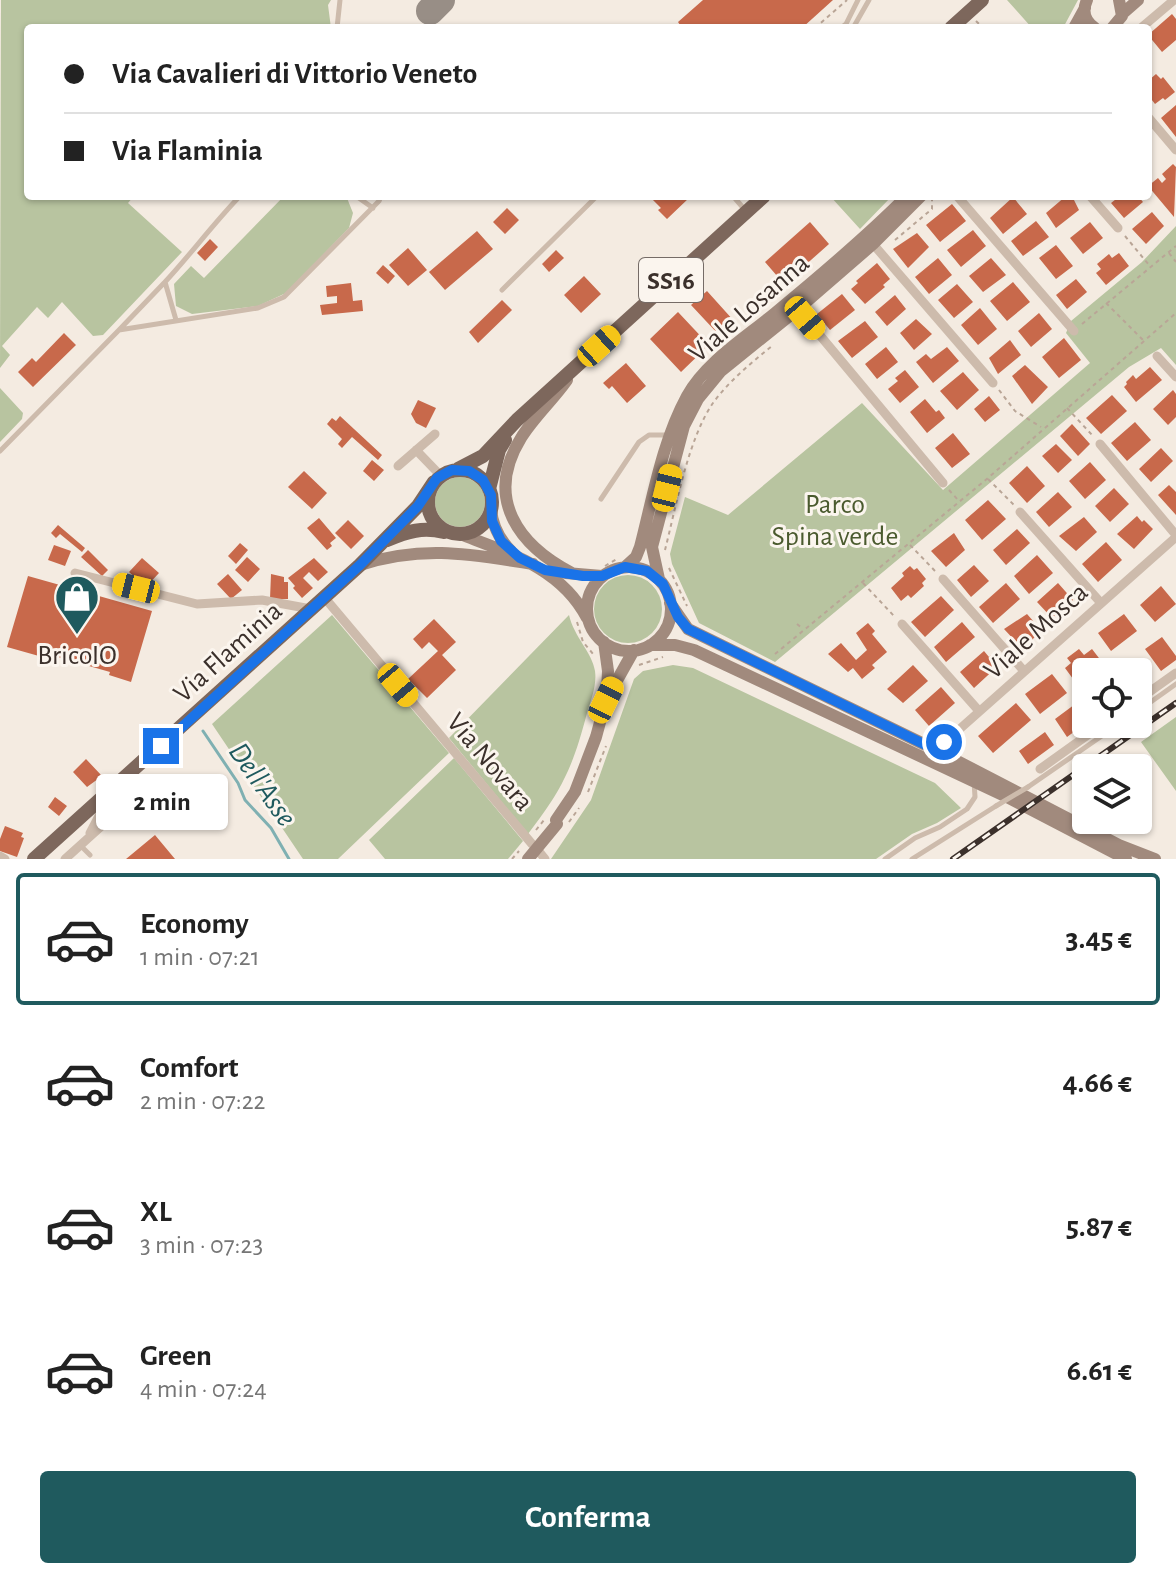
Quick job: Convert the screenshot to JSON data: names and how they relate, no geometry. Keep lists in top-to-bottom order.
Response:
{
  "streets": {
    "main road": ["SS16", "Viale Losanna", "Via Flaminia"],
    "street": ["Viale Mosca", "Via Novara"]
  },
  "crossings": [
    ["SS16", "Via Flaminia"],
    ["Viale Losanna", "Viale Mosca"],
    ["Via Flaminia", "Via Novara"]
  ],
  "water": ["Dell'Asse"],
  "parks": ["Parco Spina verde"],
  "places": {
    "shop": ["BricoIO"]
  },
  "page": {
    "banner": ["Via Cavalieri di Vittorio Veneto", "Via Flaminia"],
    "bubble": "2 min",
    "list": [
      {
        "name": "Economy",
        "note": "1 min · 07:21",
        "value": "3.45 €"
      },
      {
        "name": "Comfort",
        "note": "2 min · 07:22",
        "value": "4.66 €"
      },
      {
        "name": "XL",
        "note": "3 min · 07:23",
        "value": "5.87 €"
      },
      {
        "name": "Green",
        "note": "4 min · 07:24",
        "value": "6.61 €"
      }
    ],
    "buttons": "Conferma"
  }
}
